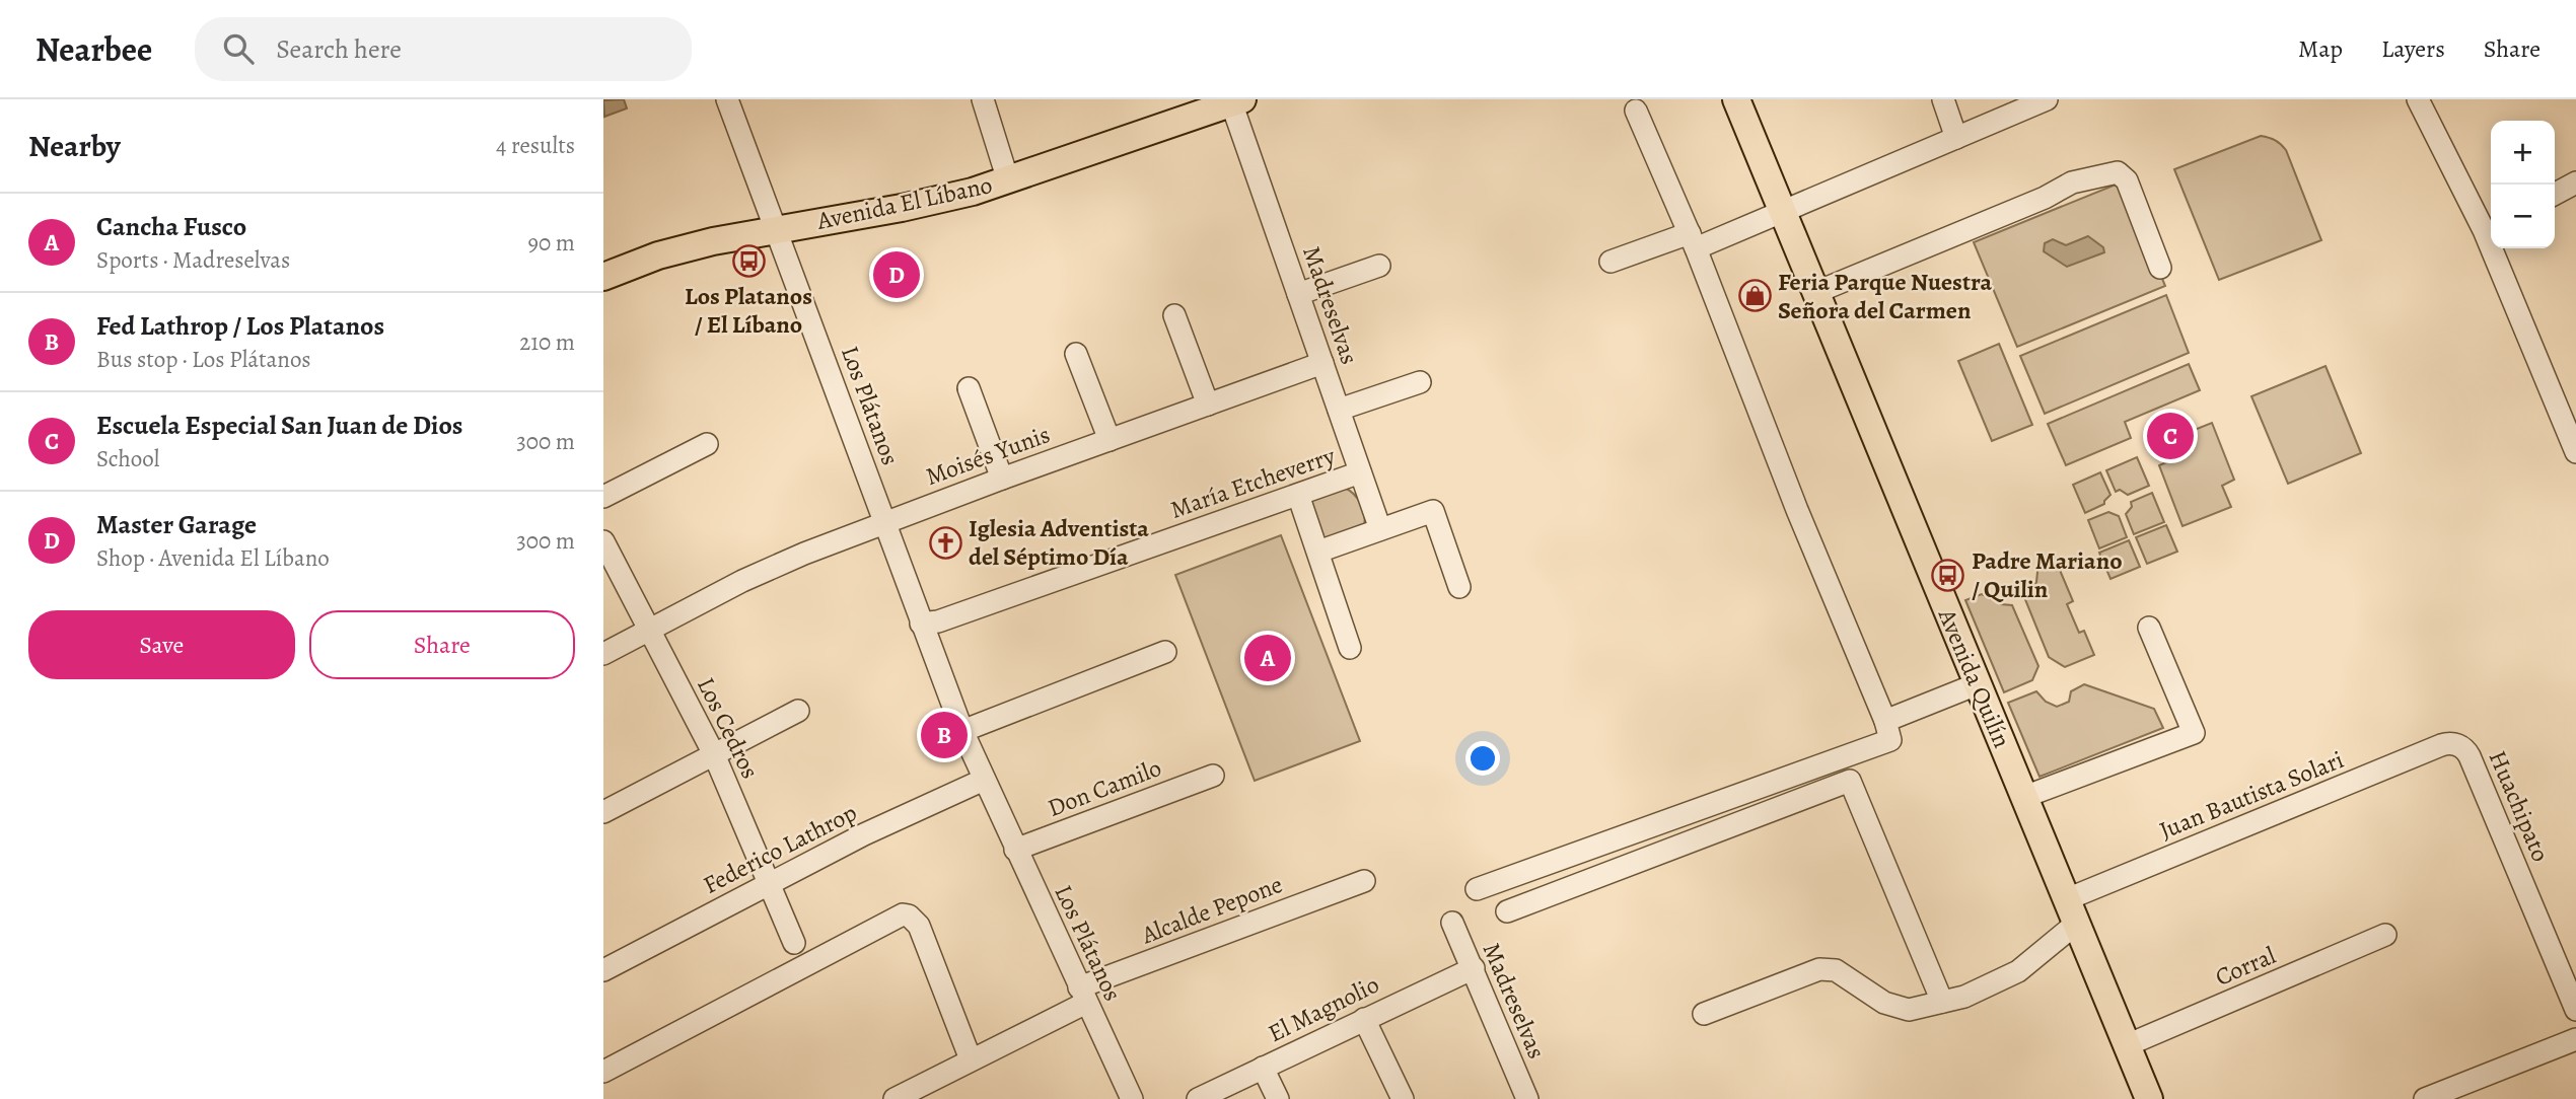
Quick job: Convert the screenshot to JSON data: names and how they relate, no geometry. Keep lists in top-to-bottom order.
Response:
{
  "streets": {
    "main road": ["Avenida El Líbano", "Avenida Quilín"],
    "street": [
      "Madreselvas",
      "Los Plátanos",
      "Moisés Yunis",
      "María Etcheverry",
      "Los Cedros",
      "Don Camilo",
      "Juan Bautista Solari",
      "Huachipato",
      "Federico Lathrop",
      "Alcalde Pepone",
      "Corral",
      "El Magnolio"
    ]
  },
  "crossings": [
    ["Avenida El Líbano", "Madreselvas"],
    ["Avenida El Líbano", "Los Plátanos"],
    ["Madreselvas", "Moisés Yunis"],
    ["Madreselvas", "María Etcheverry"],
    ["Madreselvas", "El Magnolio"],
    ["Los Plátanos", "Moisés Yunis"],
    ["Los Plátanos", "María Etcheverry"],
    ["Los Plátanos", "Don Camilo"],
    ["Los Plátanos", "Federico Lathrop"],
    ["Los Plátanos", "Alcalde Pepone"],
    ["Moisés Yunis", "Los Cedros"],
    ["Avenida Quilín", "Juan Bautista Solari"],
    ["Avenida Quilín", "Corral"],
    ["Los Cedros", "Federico Lathrop"],
    ["Juan Bautista Solari", "Huachipato"]
  ],
  "places": {
    "bus stop": ["Los Platanos / El Líbano", "Padre Mariano / Quilin"],
    "shop": ["Feria Parque Nuestra Señora del Carmen"],
    "church": ["Iglesia Adventista del Séptimo Día"]
  },
  "page": {
    "header": "Nearbee",
    "search": "Search here",
    "nav": ["Map", "Layers", "Share"],
    "heading": ["Nearby", "4 results"],
    "map_buttons": ["+", "−"],
    "list": [
      {
        "mark": "A",
        "name": "Cancha Fusco",
        "note": "Sports · Madreselvas",
        "value": "90 m"
      },
      {
        "mark": "B",
        "name": "Fed Lathrop / Los Platanos",
        "note": "Bus stop · Los Plátanos",
        "value": "210 m"
      },
      {
        "mark": "C",
        "name": "Escuela Especial San Juan de Dios",
        "note": "School",
        "value": "300 m"
      },
      {
        "mark": "D",
        "name": "Master Garage",
        "note": "Shop · Avenida El Líbano",
        "value": "300 m"
      }
    ],
    "pins": [
      "D",
      "C",
      "A",
      "B"
    ],
    "buttons": ["Save", "Share"]
  }
}
